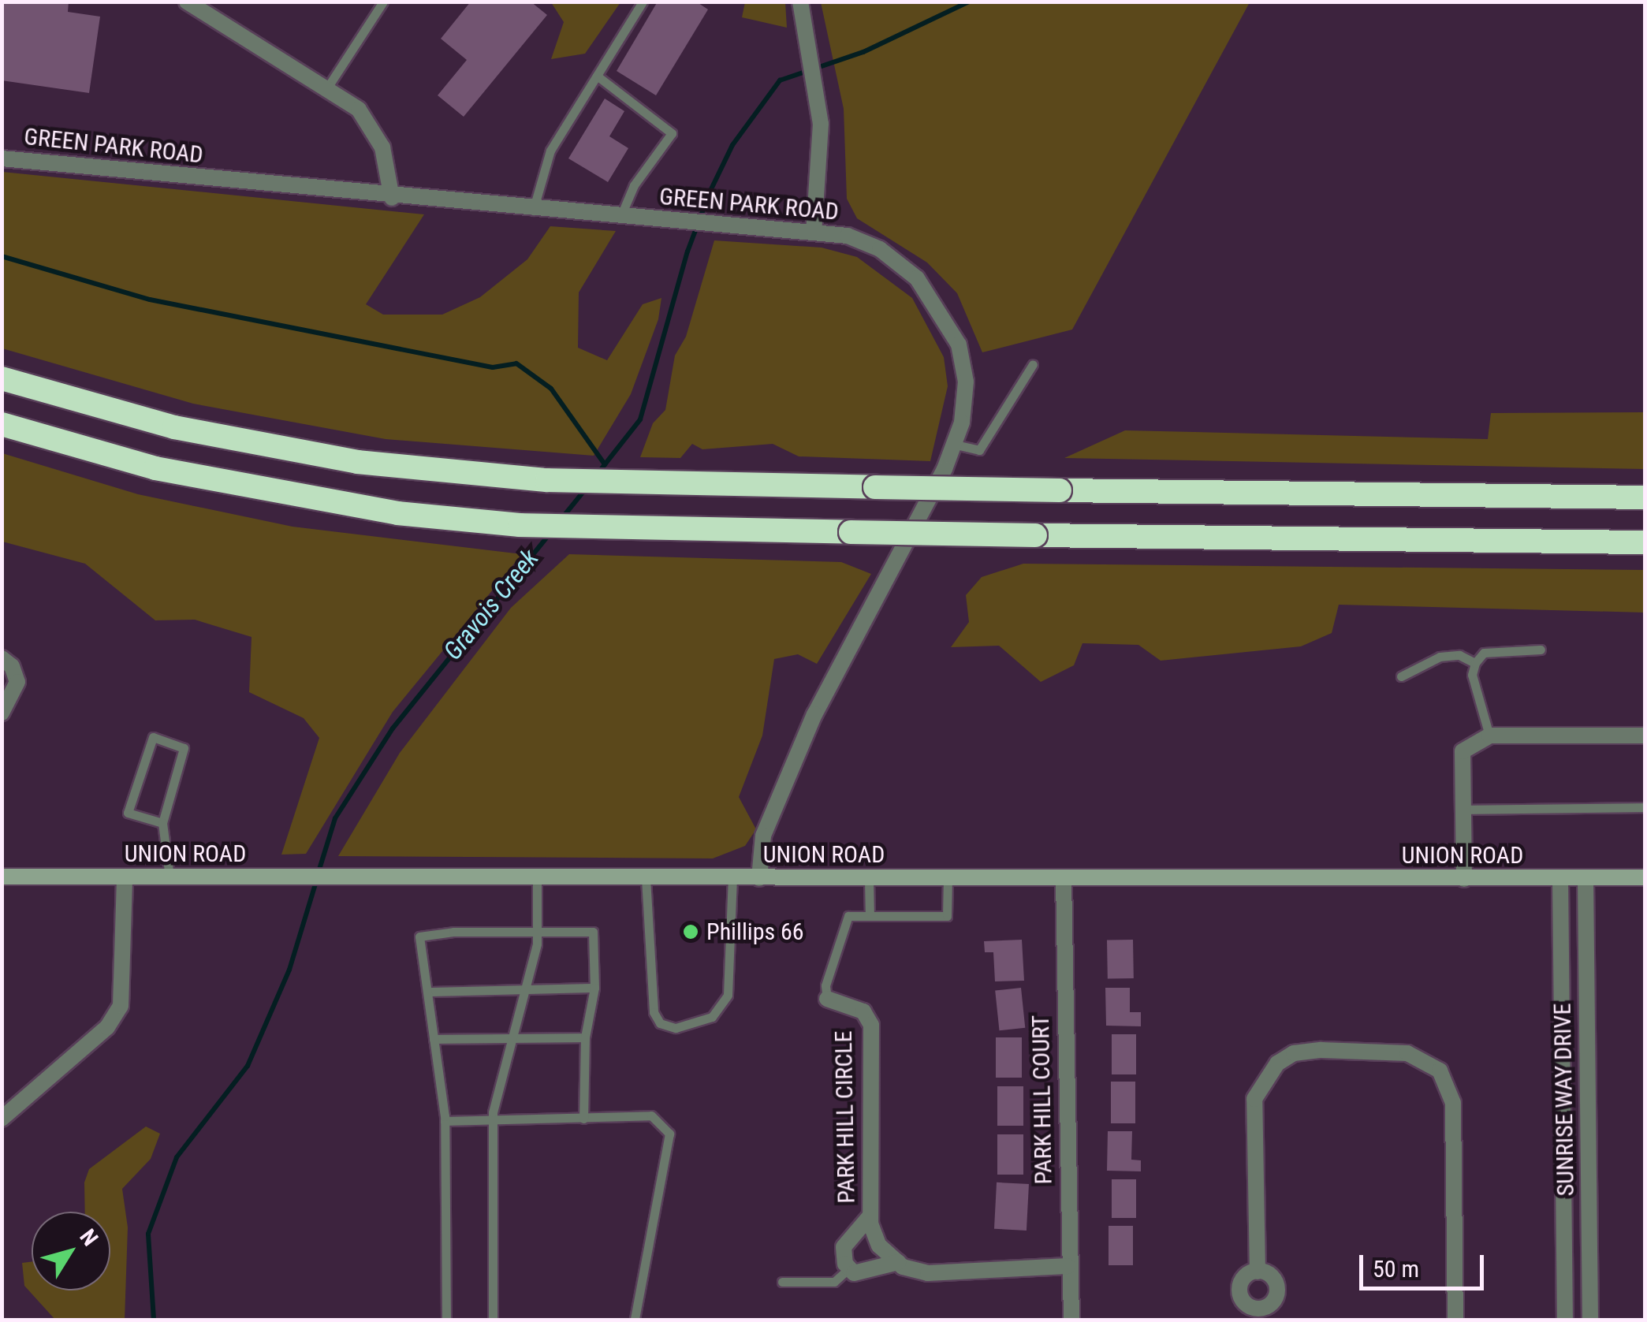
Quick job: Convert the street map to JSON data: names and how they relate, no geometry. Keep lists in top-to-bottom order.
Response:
{
  "streets": {
    "main road": ["UNION ROAD"],
    "street": [
      "GREEN PARK ROAD",
      "PARK HILL COURT",
      "SUNRISE WAY DRIVE",
      "PARK HILL CIRCLE"
    ]
  },
  "crossings": [
    ["GREEN PARK ROAD", "UNION ROAD"],
    ["UNION ROAD", "PARK HILL COURT"],
    ["UNION ROAD", "SUNRISE WAY DRIVE"]
  ],
  "water": ["Gravois Creek"],
  "places": ["Phillips 66"],
  "scale_bar": "50 m",
  "north": "top right"
}
